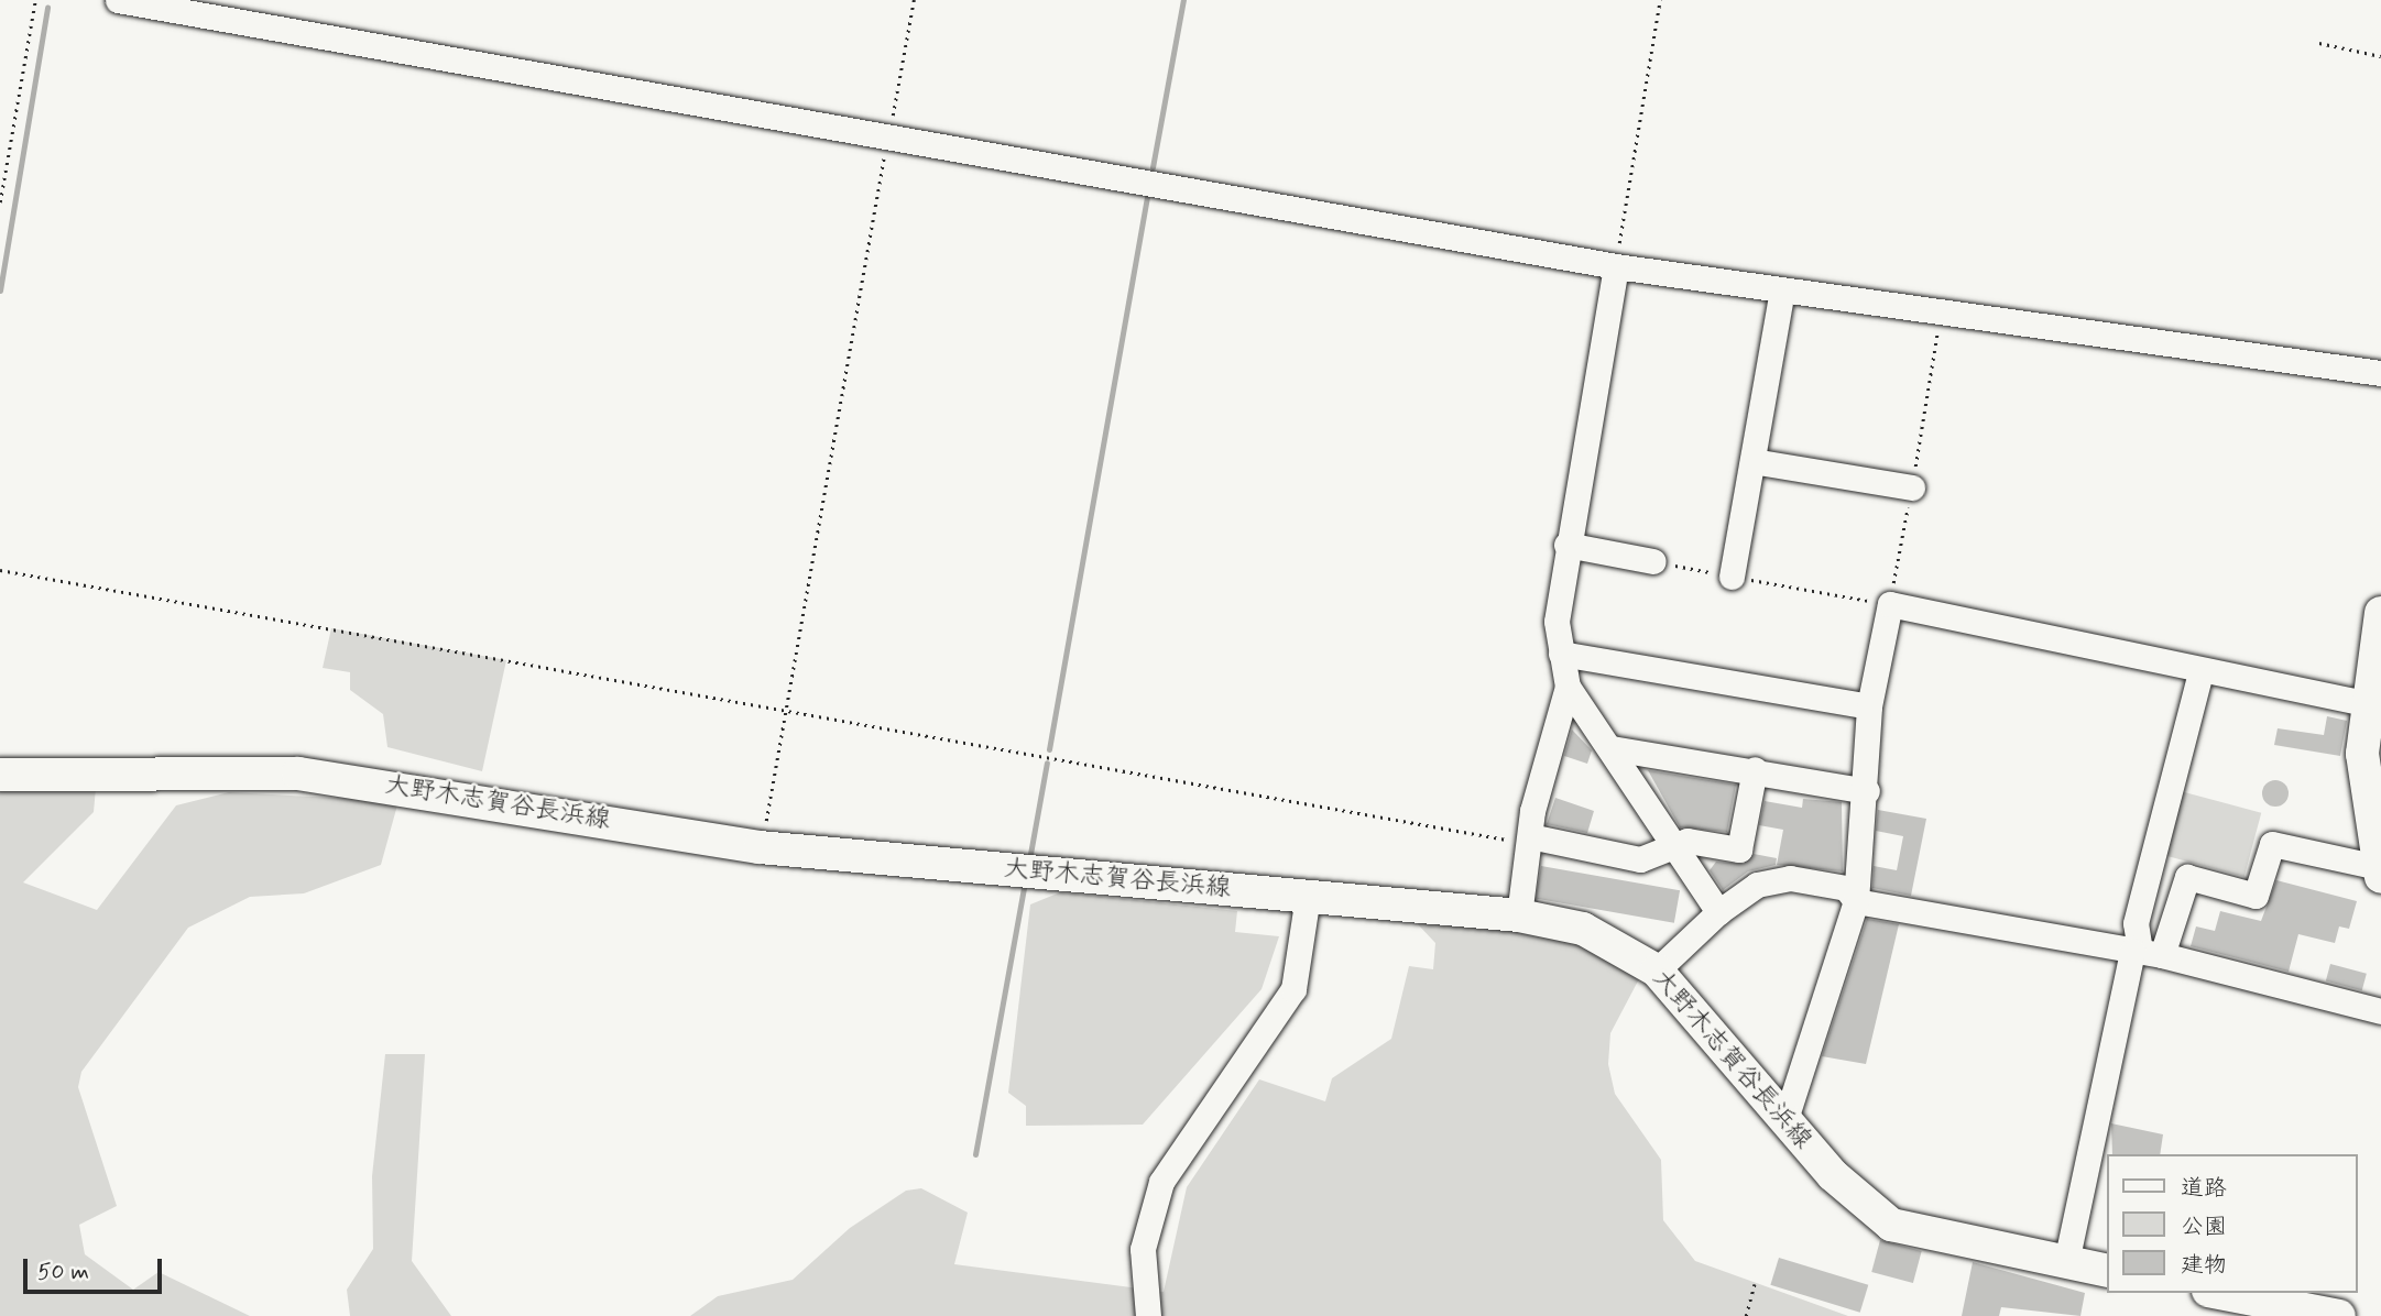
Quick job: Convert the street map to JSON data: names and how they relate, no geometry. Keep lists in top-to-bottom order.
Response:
{
  "streets": {
    "main road": ["大野木志賀谷長浜線"]
  },
  "legend": ["道路", "公園", "建物"],
  "scale_bar": "50 m"
}
